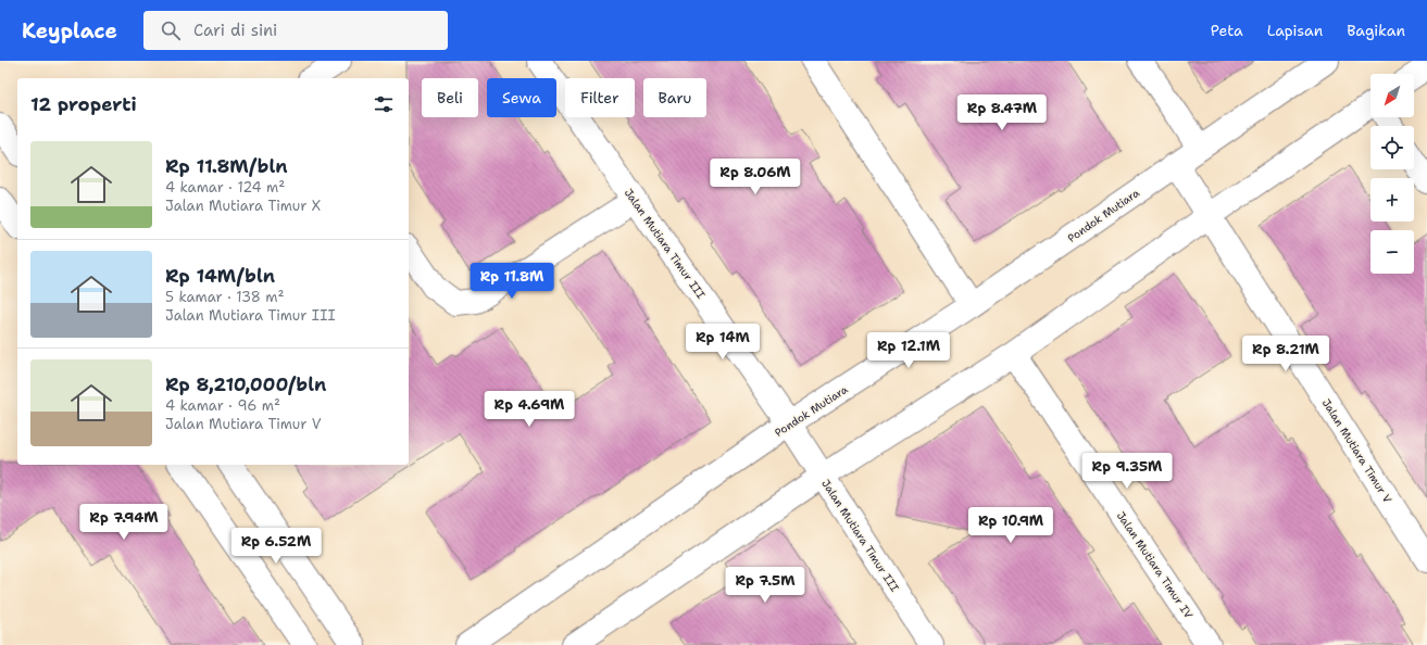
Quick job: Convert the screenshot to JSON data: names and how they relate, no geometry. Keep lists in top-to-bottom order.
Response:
{
  "streets": {
    "street": [
      "Pondok Mutiara",
      "Jalan Mutiara Timur III",
      "Jalan Mutiara Timur V",
      "Jalan Mutiara Timur IV"
    ]
  },
  "crossings": [
    ["Pondok Mutiara", "Jalan Mutiara Timur III"],
    ["Pondok Mutiara", "Jalan Mutiara Timur V"]
  ],
  "north": "bottom left",
  "page": {
    "header": "Keyplace",
    "search": "Cari di sini",
    "nav": ["Peta", "Lapisan", "Bagikan"],
    "map_buttons": ["+", "−"],
    "chip": [
      "Beli",
      "Sewa",
      "Filter",
      "Baru"
    ],
    "heading": "12 properti",
    "price": [
      "Rp 8.47M",
      "Rp 8.06M",
      "Rp 11.8M",
      "Rp 14M",
      "Rp 12.1M",
      "Rp 8.21M",
      "Rp 4.69M",
      "Rp 9.35M",
      "Rp 7.94M",
      "Rp 10.9M",
      "Rp 6.52M",
      "Rp 7.5M"
    ],
    "list": [
      {
        "name": "Rp 11.8M/bln",
        "note": "4 kamar · 124 m² · Jalan Mutiara Timur X"
      },
      {
        "name": "Rp 14M/bln",
        "note": "5 kamar · 138 m² · Jalan Mutiara Timur III"
      },
      {
        "name": "Rp 8,210,000/bln",
        "note": "4 kamar · 96 m² · Jalan Mutiara Timur V"
      }
    ]
  }
}
